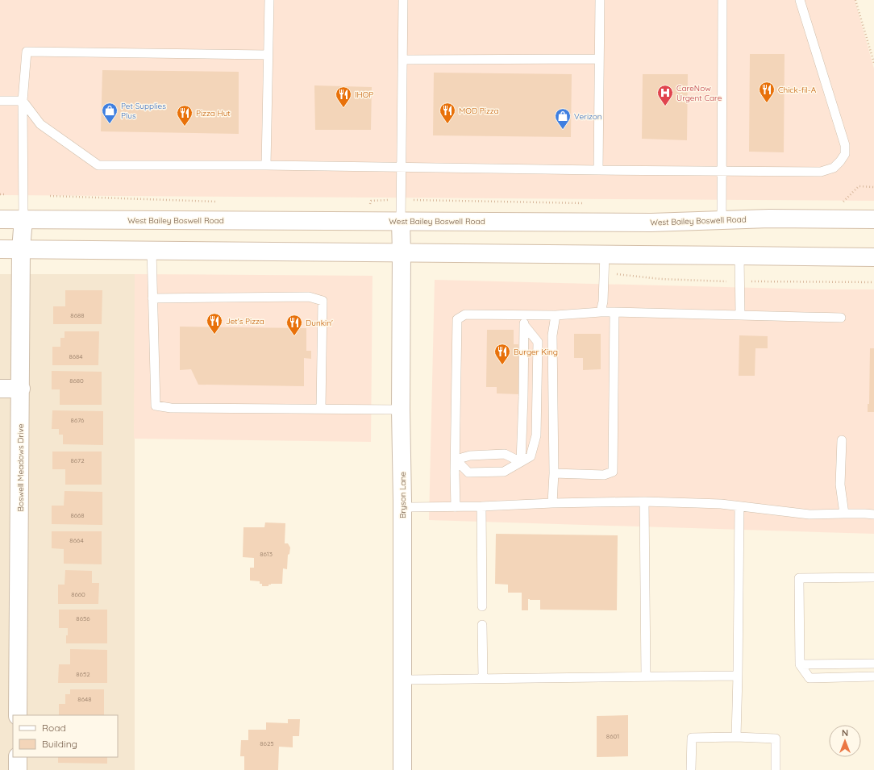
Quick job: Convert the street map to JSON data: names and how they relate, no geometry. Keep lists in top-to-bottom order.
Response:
{
  "streets": {
    "main road": ["West Bailey Boswell Road", "Boswell Meadows Drive", "Bryson Lane"]
  },
  "crossings": [
    ["West Bailey Boswell Road", "Boswell Meadows Drive"],
    ["West Bailey Boswell Road", "Bryson Lane"]
  ],
  "places": {
    "restaurant": [
      "Chick-fil-A",
      "IHOP",
      "MOD Pizza",
      "Pizza Hut",
      "Jet's Pizza",
      "Dunkin'",
      "Burger King"
    ],
    "hospital": ["CareNow Urgent Care"],
    "shop": ["Pet Supplies Plus", "Verizon"]
  },
  "house_numbers": [
    "8688",
    "8684",
    "8680",
    "8676",
    "8672",
    "8668",
    "8664",
    "8613",
    "8660",
    "8656",
    "8652",
    "8648",
    "8601",
    "8625"
  ],
  "legend": ["Road", "Building"],
  "north": "top"
}
